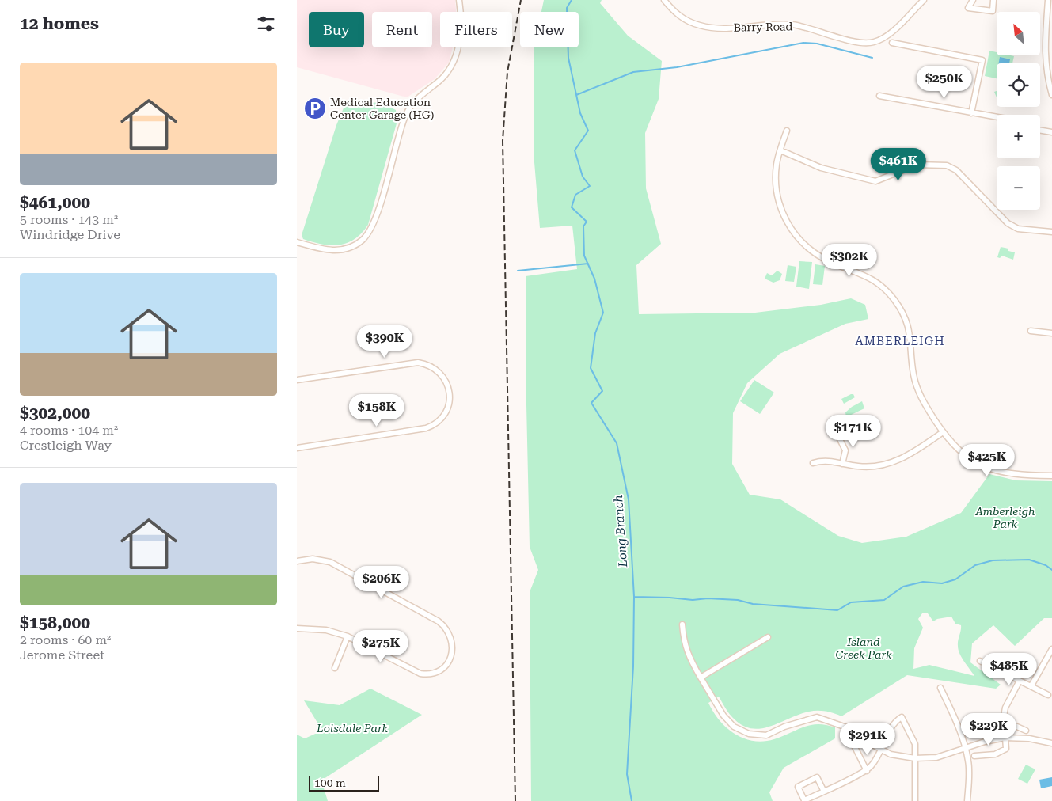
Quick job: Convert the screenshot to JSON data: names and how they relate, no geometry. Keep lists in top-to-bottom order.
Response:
{
  "streets": {
    "street": ["Barry Road"]
  },
  "districts": ["AMBERLEIGH"],
  "water": ["Long Branch"],
  "parks": ["Amberleigh Park", "Island Creek Park", "Loisdale Park"],
  "places": {
    "parking": ["Medical Education Center Garage (HG)"]
  },
  "scale_bar": "100 m",
  "north": "top left",
  "page": {
    "heading": "12 homes",
    "map_buttons": ["+", "−"],
    "chip": [
      "Buy",
      "Rent",
      "Filters",
      "New"
    ],
    "list": [
      {
        "name": "$461,000",
        "note": "5 rooms · 143 m² · Windridge Drive"
      },
      {
        "name": "$302,000",
        "note": "4 rooms · 104 m² · Crestleigh Way"
      },
      {
        "name": "$158,000",
        "note": "2 rooms · 60 m² · Jerome Street"
      }
    ],
    "price": [
      "$250K",
      "$461K",
      "$302K",
      "$390K",
      "$158K",
      "$171K",
      "$425K",
      "$206K",
      "$275K",
      "$485K",
      "$229K",
      "$291K"
    ],
    "scale": "100 m"
  }
}
